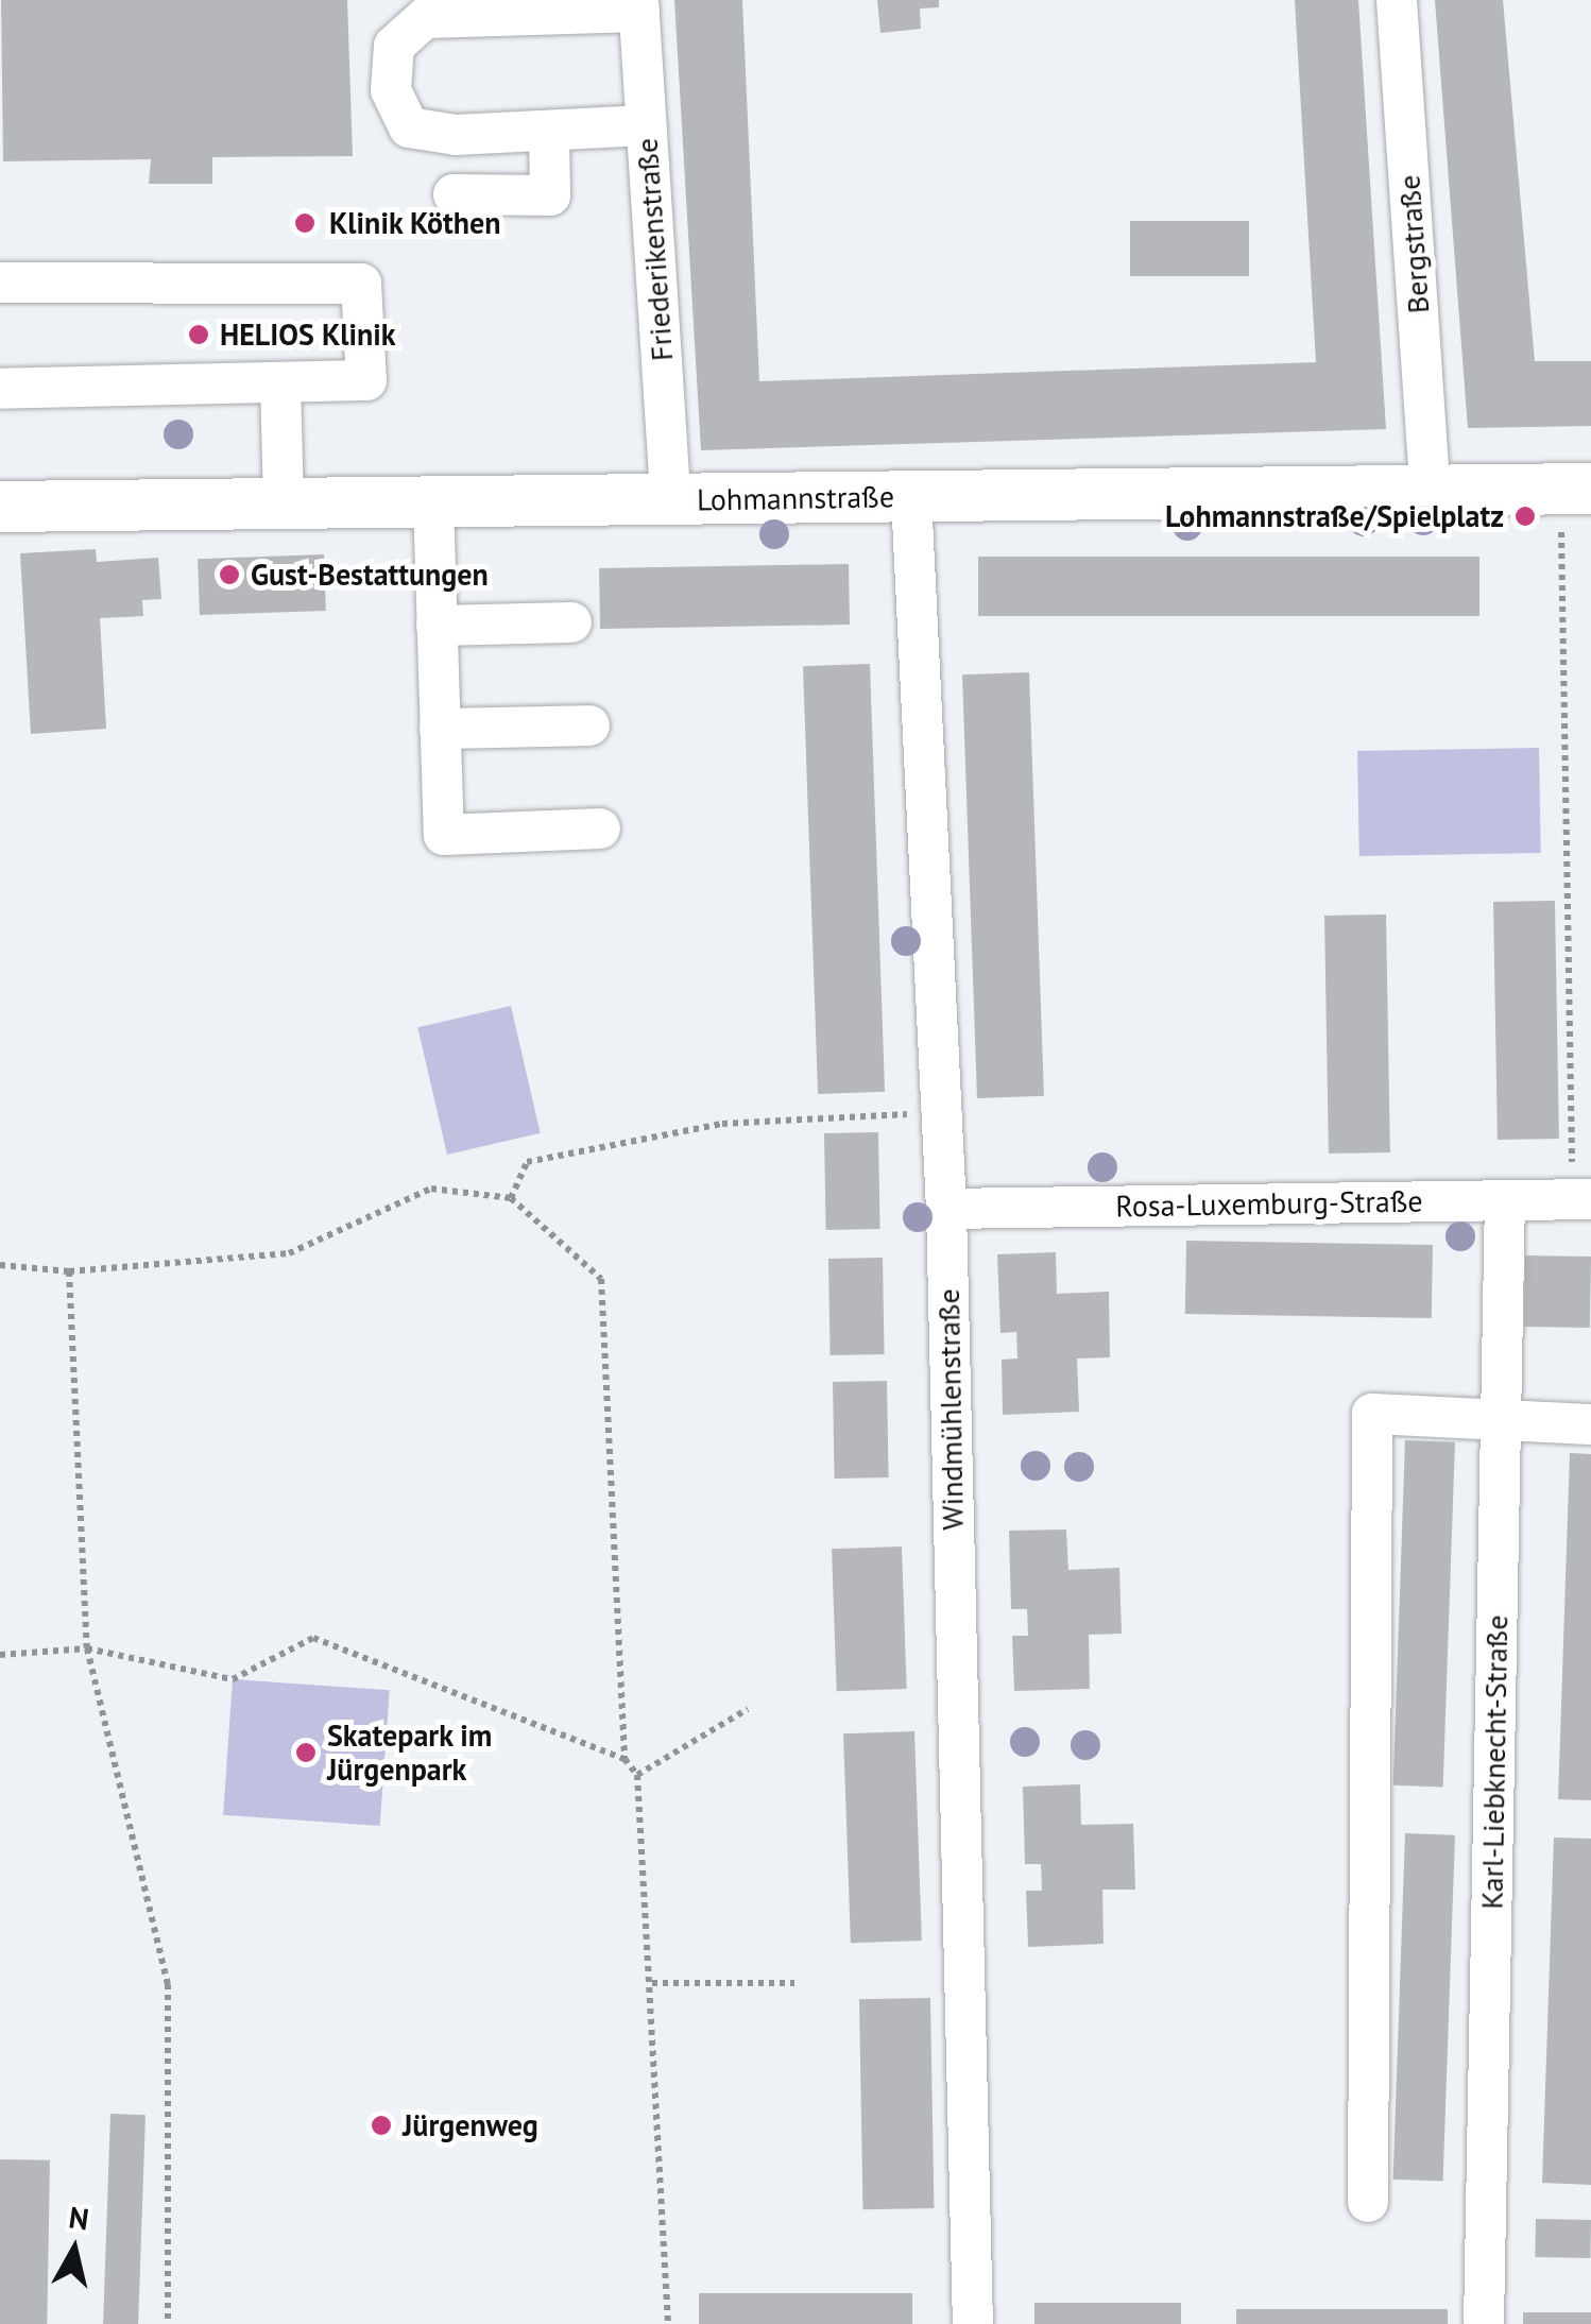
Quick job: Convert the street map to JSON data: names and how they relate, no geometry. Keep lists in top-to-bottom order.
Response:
{
  "streets": {
    "main road": ["Lohmannstraße"],
    "street": [
      "Bergstraße",
      "Friederikenstraße",
      "Rosa-Luxemburg-Straße",
      "Windmühlenstraße",
      "Karl-Liebknecht-Straße"
    ]
  },
  "crossings": [
    ["Bergstraße", "Lohmannstraße"],
    ["Friederikenstraße", "Lohmannstraße"],
    ["Lohmannstraße", "Windmühlenstraße"],
    ["Rosa-Luxemburg-Straße", "Windmühlenstraße"],
    ["Rosa-Luxemburg-Straße", "Karl-Liebknecht-Straße"]
  ],
  "places": [
    "Klinik Köthen",
    "HELIOS Klinik",
    "Lohmannstraße/Spielplatz",
    "Gust-Bestattungen",
    "Skatepark im Jürgenpark",
    "Jürgenweg"
  ],
  "north": "top"
}
